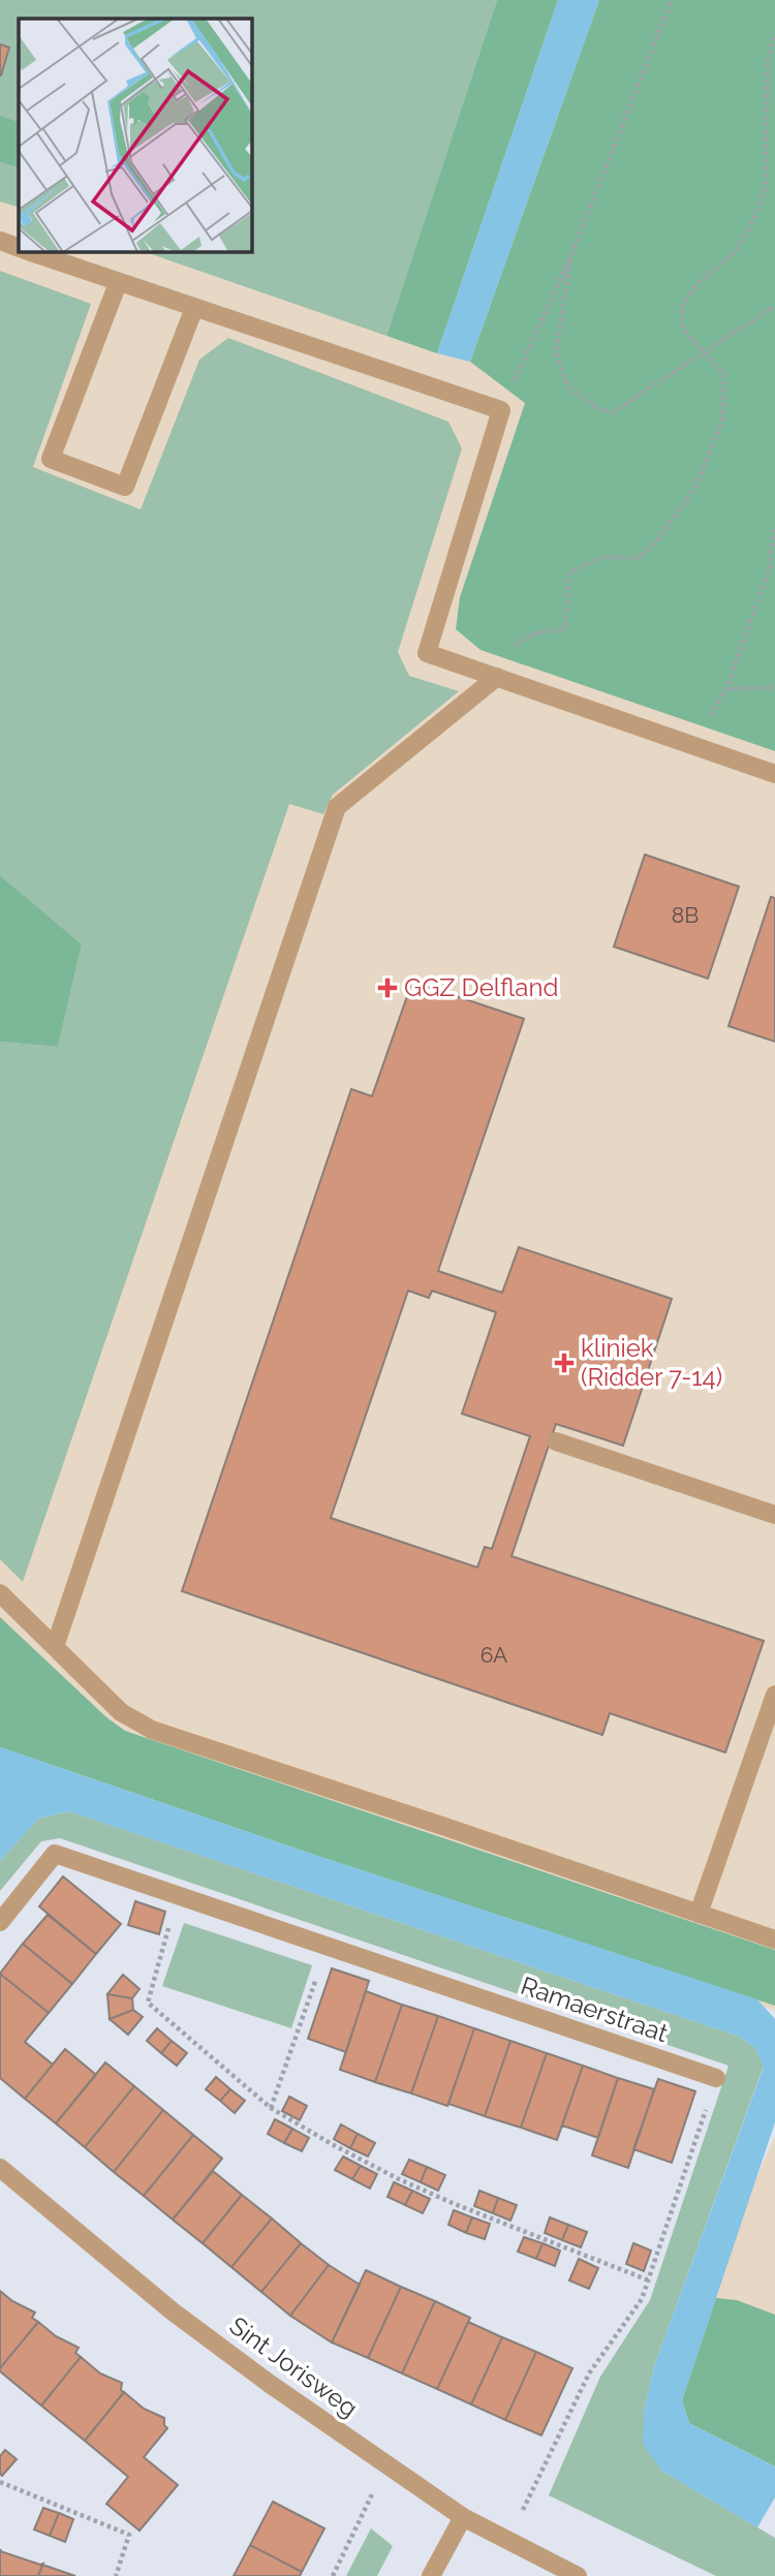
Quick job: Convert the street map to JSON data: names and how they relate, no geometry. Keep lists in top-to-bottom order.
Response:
{
  "streets": {
    "street": ["Ramaerstraat", "Sint Jorisweg"]
  },
  "places": {
    "health": ["GGZ Delfland", "kliniek (Ridder 7-14)"]
  },
  "house_numbers": ["8B", "6A"]
}
